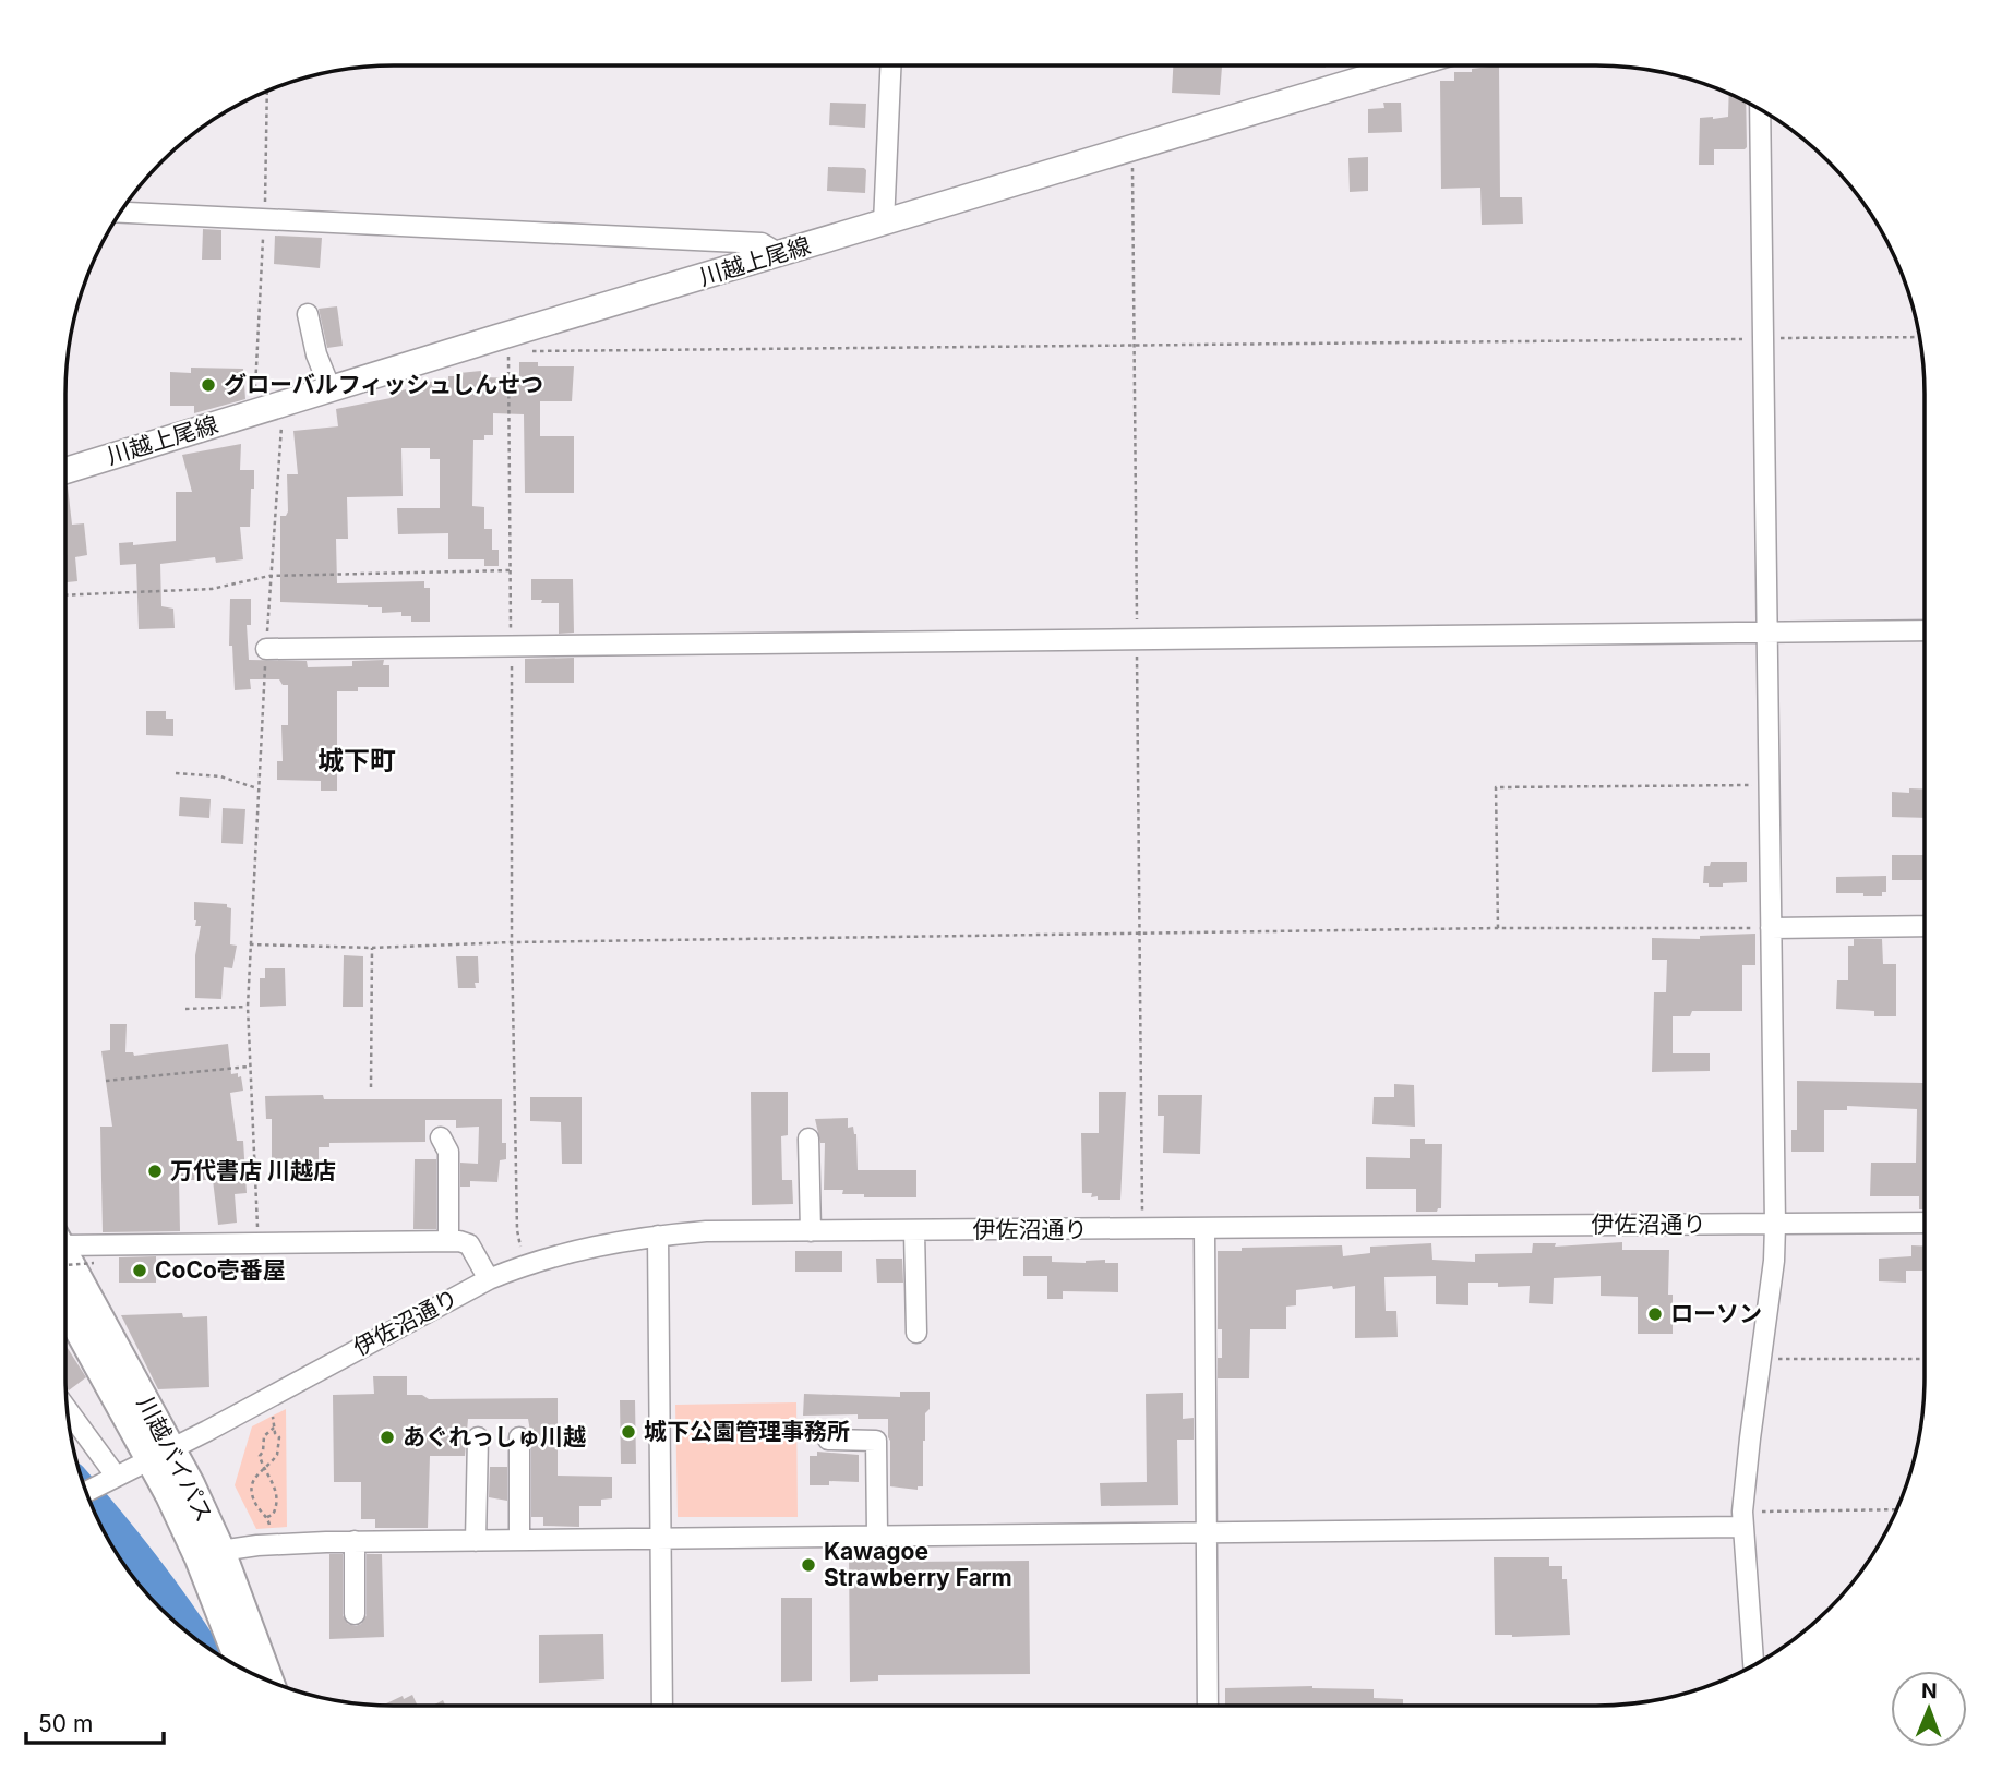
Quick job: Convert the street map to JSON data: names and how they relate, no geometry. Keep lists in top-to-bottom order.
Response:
{
  "streets": {
    "highway": ["川越バイパス"],
    "main road": ["川越上尾線"],
    "street": ["伊佐沼通り"]
  },
  "crossings": [
    ["伊佐沼通り", "川越バイパス"]
  ],
  "districts": ["城下町"],
  "places": [
    "グローバルフィッシュしんせつ",
    "万代書店 川越店",
    "CoCo壱番屋",
    "ローソン",
    "城下公園管理事務所",
    "あぐれっしゅ川越",
    "Kawagoe Strawberry Farm"
  ],
  "scale_bar": "50 m",
  "north": "top"
}
